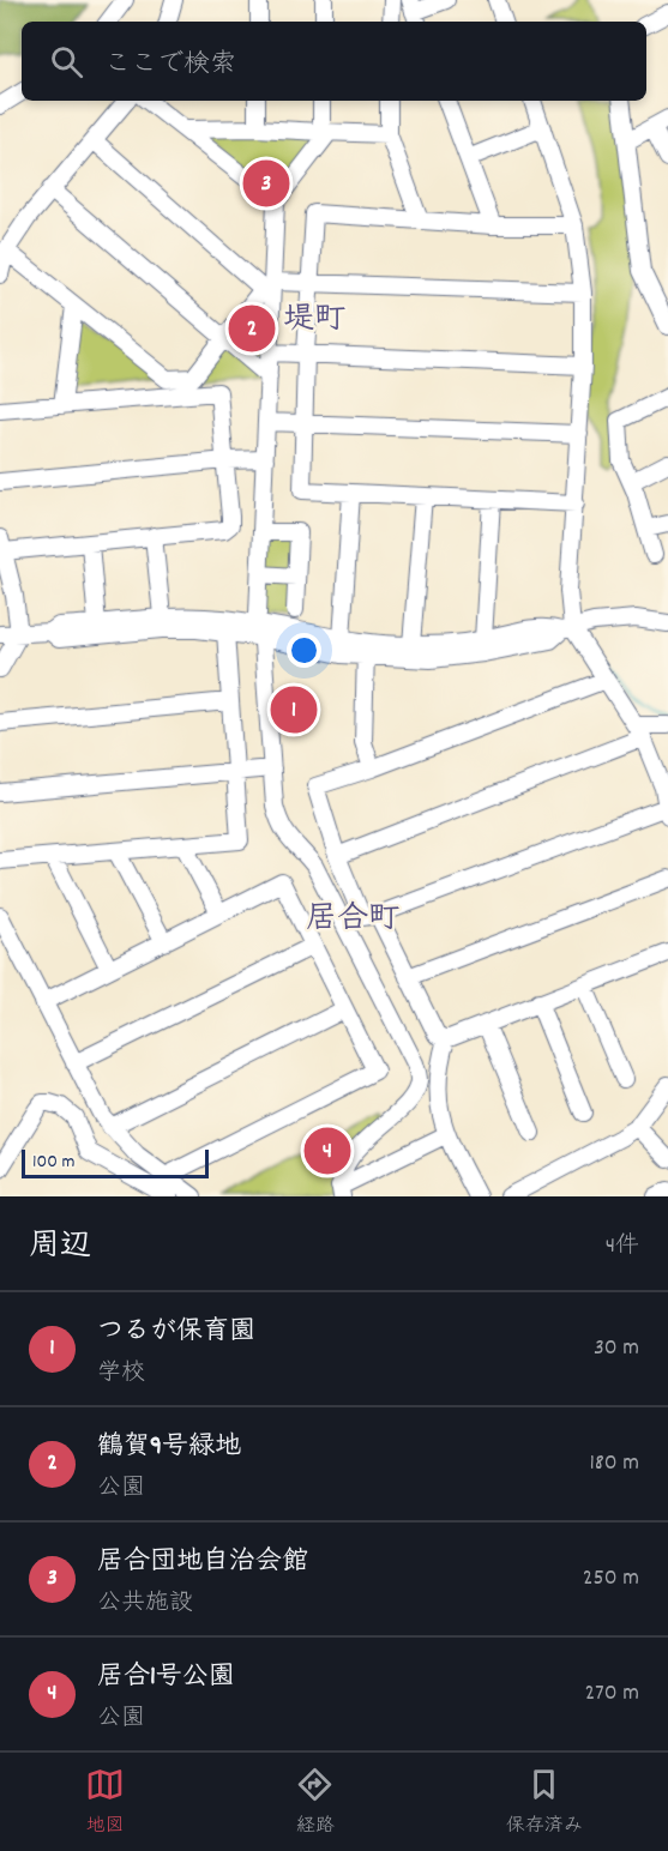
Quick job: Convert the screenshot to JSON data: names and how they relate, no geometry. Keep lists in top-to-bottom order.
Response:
{
  "districts": ["堤町", "居合町"],
  "scale_bar": "100 m",
  "page": {
    "search": "ここで検索",
    "pins": [
      "3",
      "2",
      "1",
      "4"
    ],
    "scale": "100 m",
    "heading": ["周辺", "4件"],
    "list": [
      {
        "mark": "1",
        "name": "つるが保育園",
        "note": "学校",
        "value": "30 m"
      },
      {
        "mark": "2",
        "name": "鶴賀9号緑地",
        "note": "公園",
        "value": "180 m"
      },
      {
        "mark": "3",
        "name": "居合団地自治会館",
        "note": "公共施設",
        "value": "250 m"
      },
      {
        "mark": "4",
        "name": "居合1号公園",
        "note": "公園",
        "value": "270 m"
      }
    ],
    "nav": ["地図", "経路", "保存済み"]
  }
}
